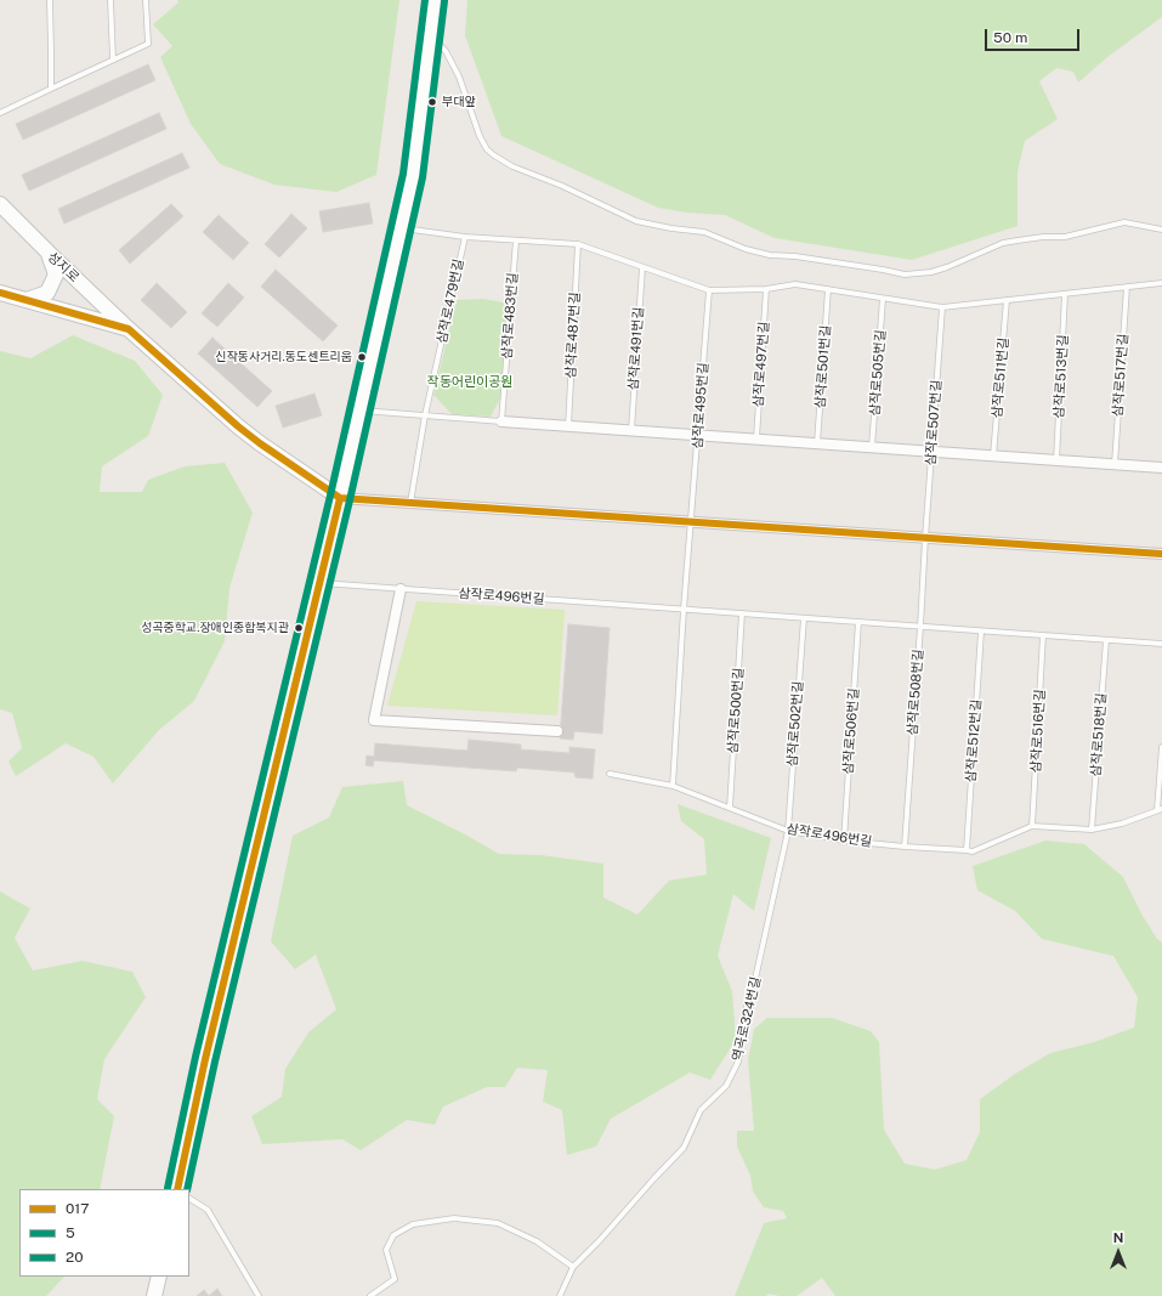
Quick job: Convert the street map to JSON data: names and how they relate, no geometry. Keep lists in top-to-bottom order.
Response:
{
  "streets": {
    "street": ["성지로"],
    "lane": [
      "삼작로479번길",
      "삼작로483번길",
      "삼작로487번길",
      "삼작로491번길",
      "삼작로497번길",
      "삼작로501번길",
      "삼작로505번길",
      "삼작로517번길",
      "삼작로513번길",
      "삼작로511번길",
      "삼작로495번길",
      "삼작로507번길",
      "삼작로496번길",
      "삼작로508번길",
      "삼작로500번길",
      "삼작로502번길",
      "삼작로506번길",
      "삼작로516번길",
      "삼작로518번길",
      "삼작로512번길",
      "역곡로324번길"
    ]
  },
  "crossings": [
    ["삼작로507번길", "삼작로508번길"],
    ["삼작로496번길", "삼작로508번길"],
    ["삼작로496번길", "삼작로500번길"],
    ["삼작로496번길", "삼작로502번길"],
    ["삼작로496번길", "삼작로506번길"],
    ["삼작로496번길", "삼작로516번길"],
    ["삼작로496번길", "삼작로518번길"],
    ["삼작로496번길", "삼작로512번길"],
    ["삼작로496번길", "역곡로324번길"],
    ["삼작로502번길", "역곡로324번길"]
  ],
  "parks": ["작동어린이공원"],
  "places": ["부대앞", "신작동사거리.동도센트리움", "성곡중학교.장애인종합복지관"],
  "lines": ["transit line 20", "transit line 5", "transit line 017"],
  "legend": ["017", "5", "20"],
  "scale_bar": "50 m",
  "north": "top"
}
